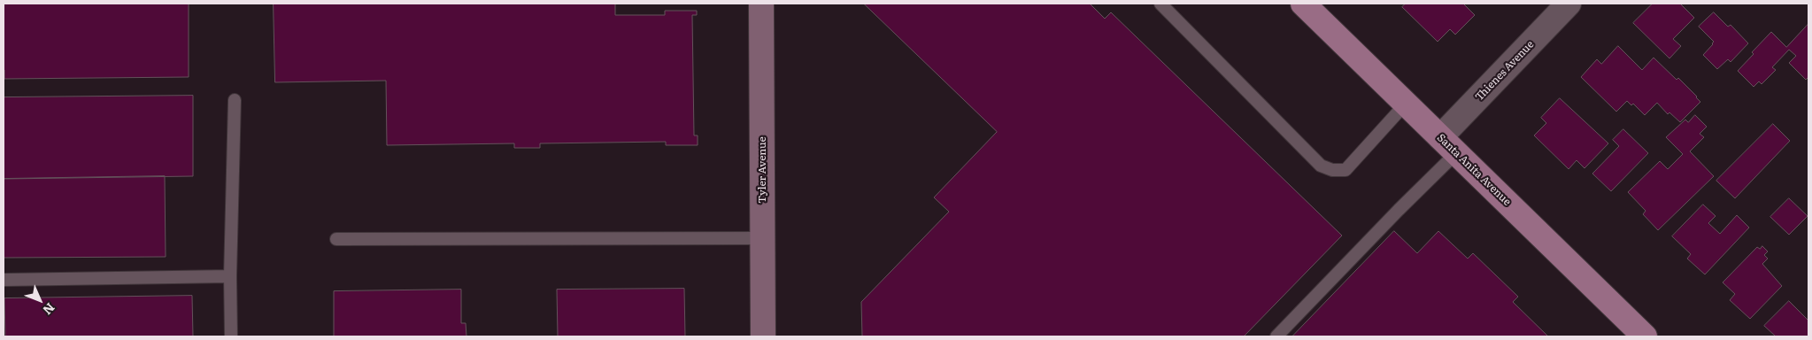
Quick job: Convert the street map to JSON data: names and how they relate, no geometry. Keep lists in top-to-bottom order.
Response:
{
  "streets": {
    "main road": ["Tyler Avenue", "Santa Anita Avenue"],
    "street": ["Thienes Avenue"]
  },
  "crossings": [
    ["Thienes Avenue", "Santa Anita Avenue"]
  ],
  "north": "bottom right"
}
